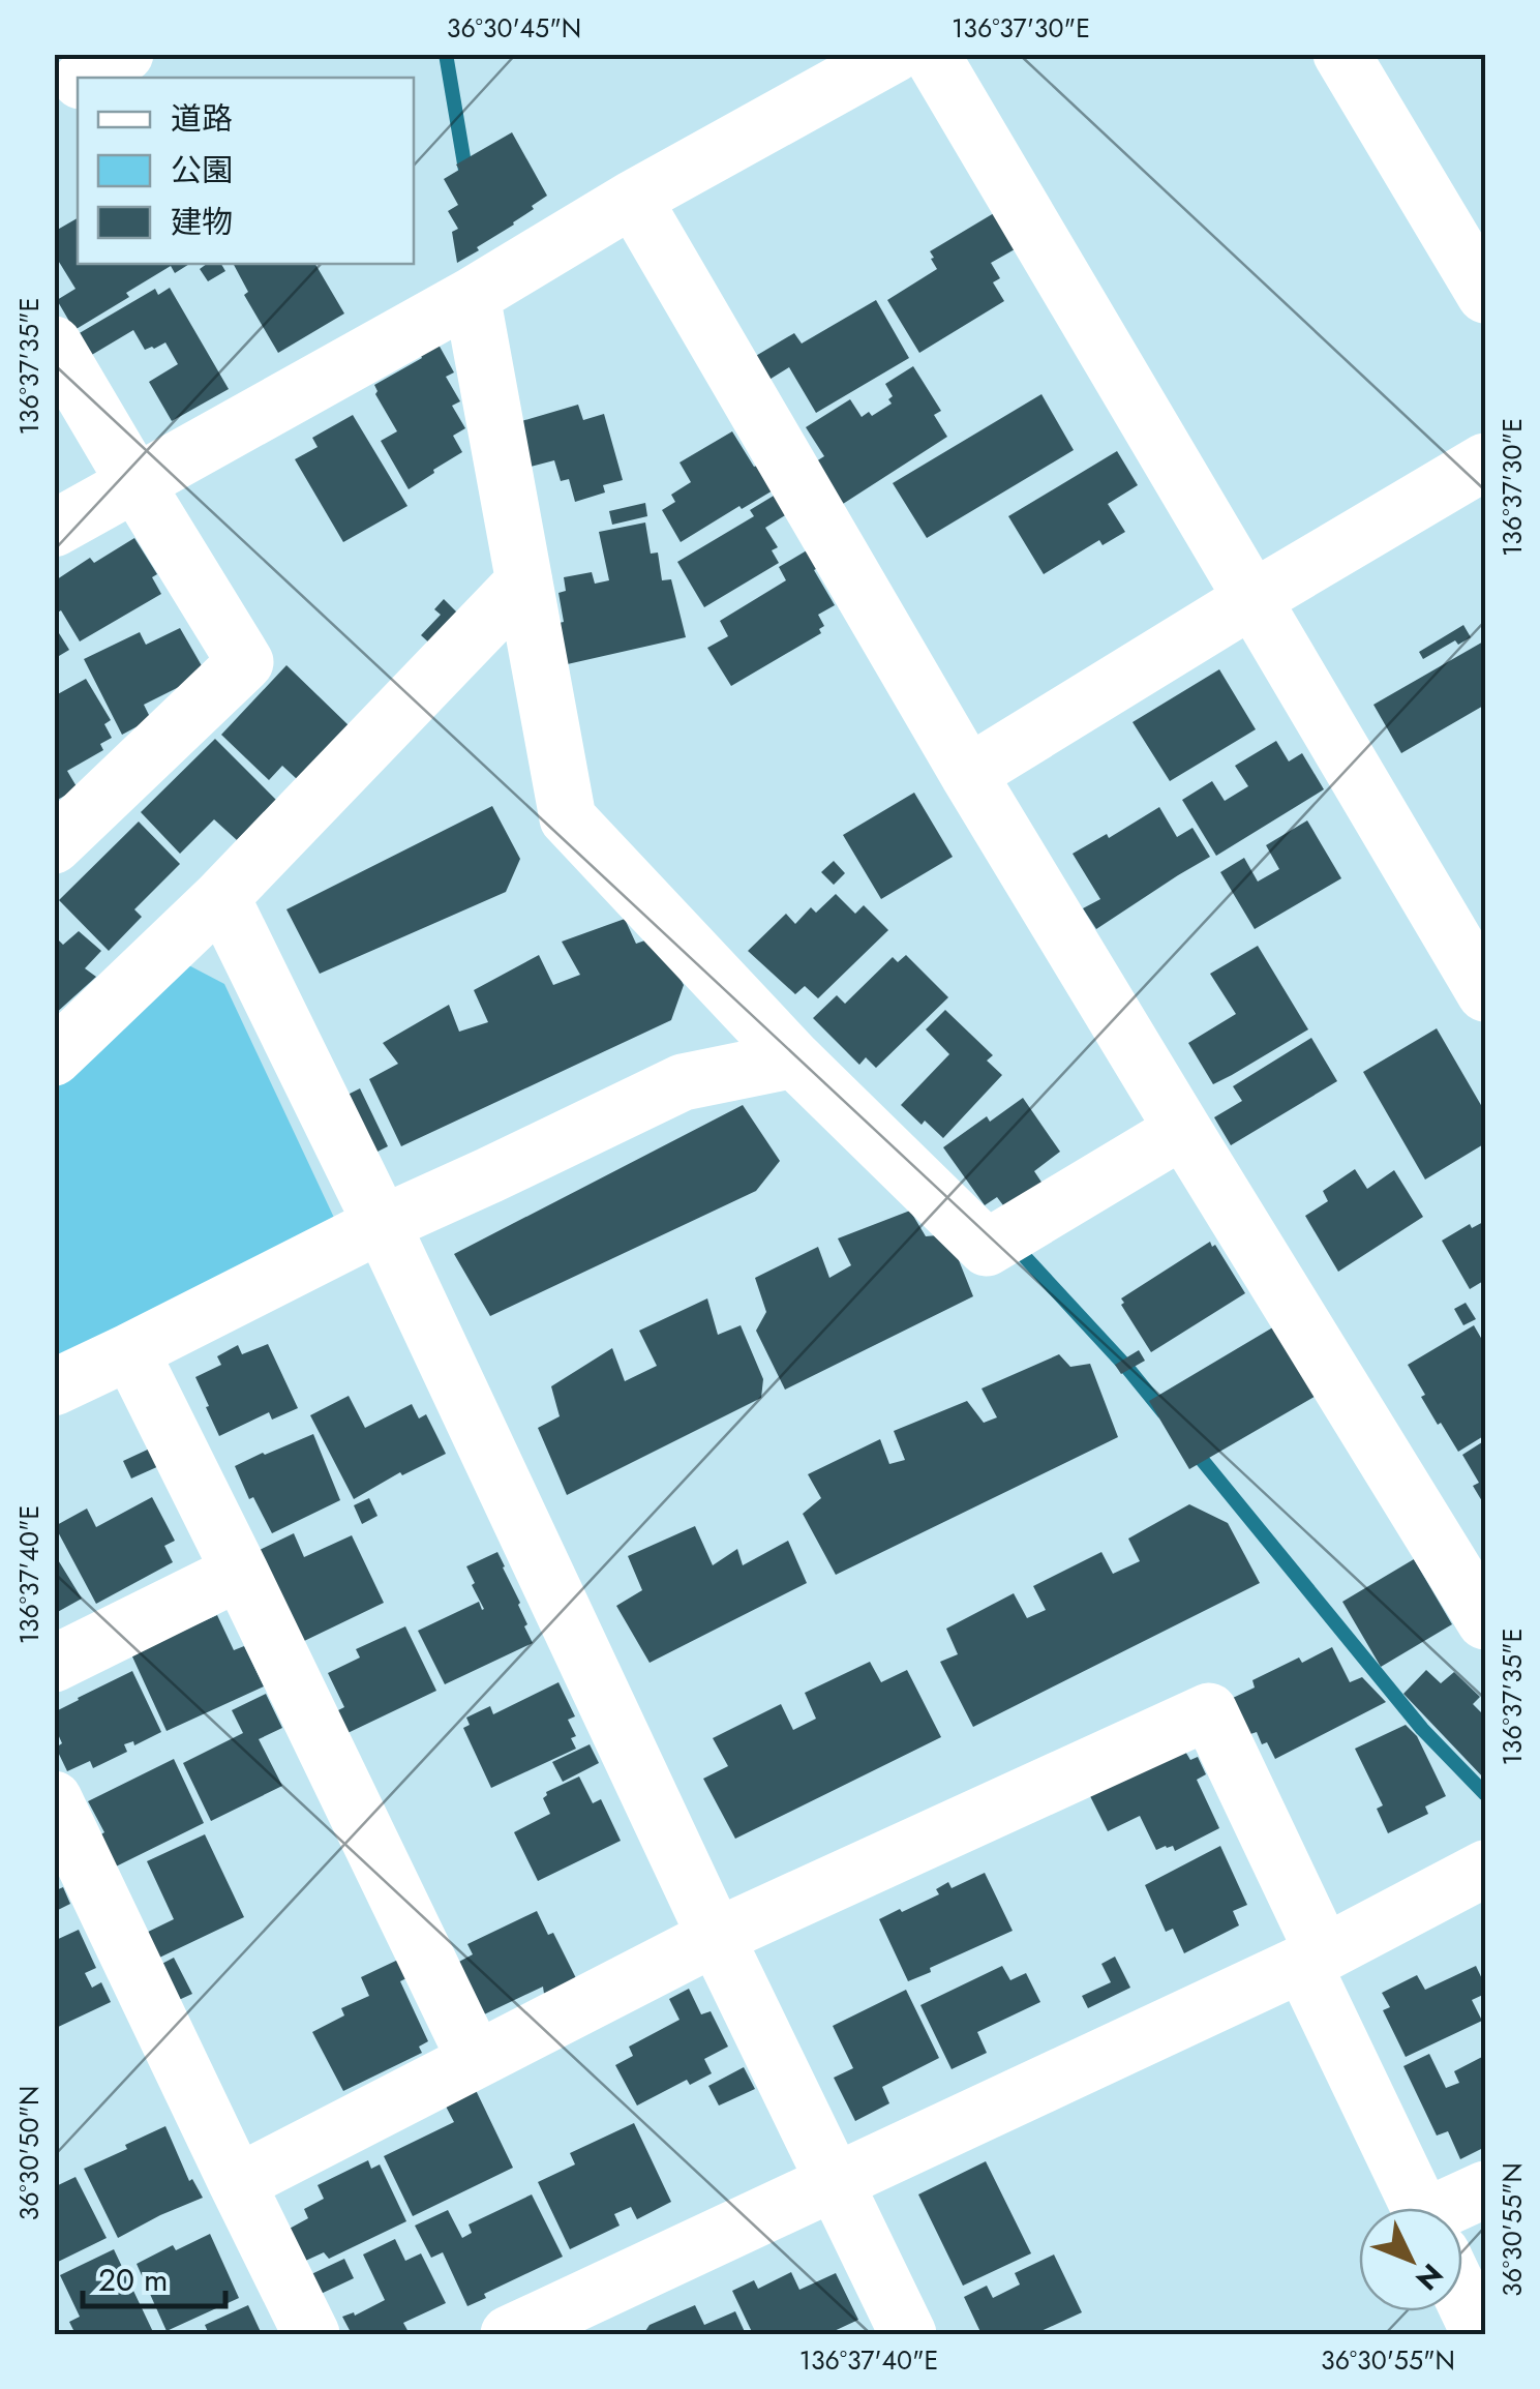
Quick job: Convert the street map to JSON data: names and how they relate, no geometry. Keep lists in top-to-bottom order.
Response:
{
  "legend": ["道路", "公園", "建物"],
  "scale_bar": "20 m",
  "north": "bottom right",
  "coordinates": [
    "36°30'45\"N",
    "136°37'30\"E",
    "136°37'35\"E",
    "136°37'40\"E",
    "36°30'50\"N",
    "36°30'55\"N"
  ]
}
